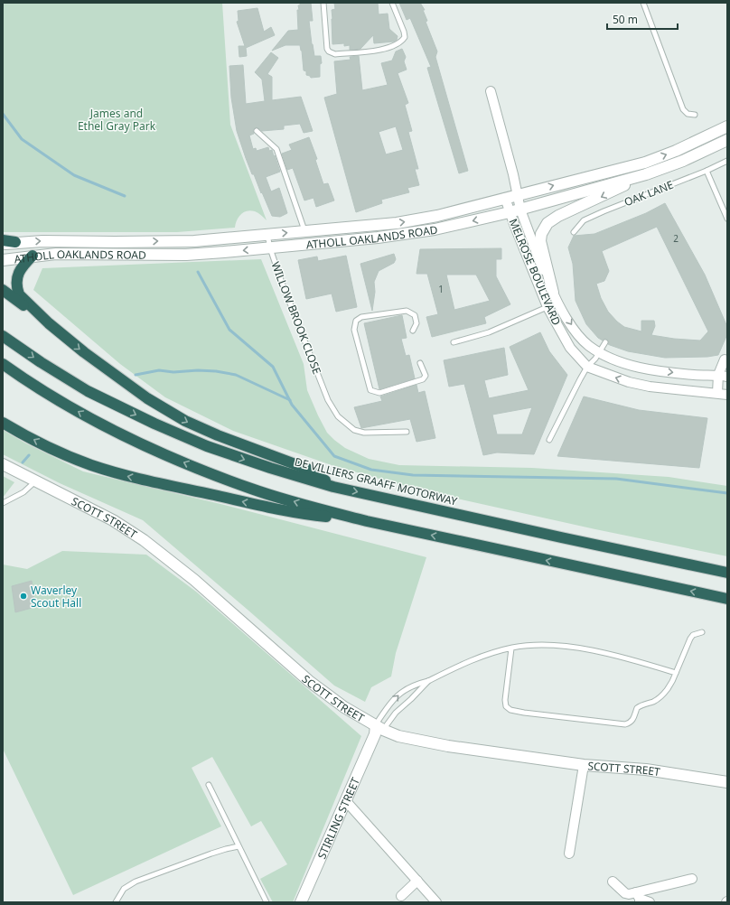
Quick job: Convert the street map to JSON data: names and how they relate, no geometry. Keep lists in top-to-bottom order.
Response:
{
  "streets": {
    "highway": ["DE VILLIERS GRAAFF MOTORWAY"],
    "street": [
      "ATHOLL OAKLANDS ROAD",
      "MELROSE BOULEVARD",
      "SCOTT STREET",
      "STIRLING STREET"
    ],
    "lane": ["OAK LANE", "WILLOW BROOK CLOSE"]
  },
  "crossings": [
    ["ATHOLL OAKLANDS ROAD", "MELROSE BOULEVARD"],
    ["ATHOLL OAKLANDS ROAD", "WILLOW BROOK CLOSE"],
    ["SCOTT STREET", "STIRLING STREET"]
  ],
  "parks": ["James and Ethel Gray Park"],
  "places": ["Waverley Scout Hall"],
  "house_numbers": ["2", "1"],
  "scale_bar": "50 m"
}
